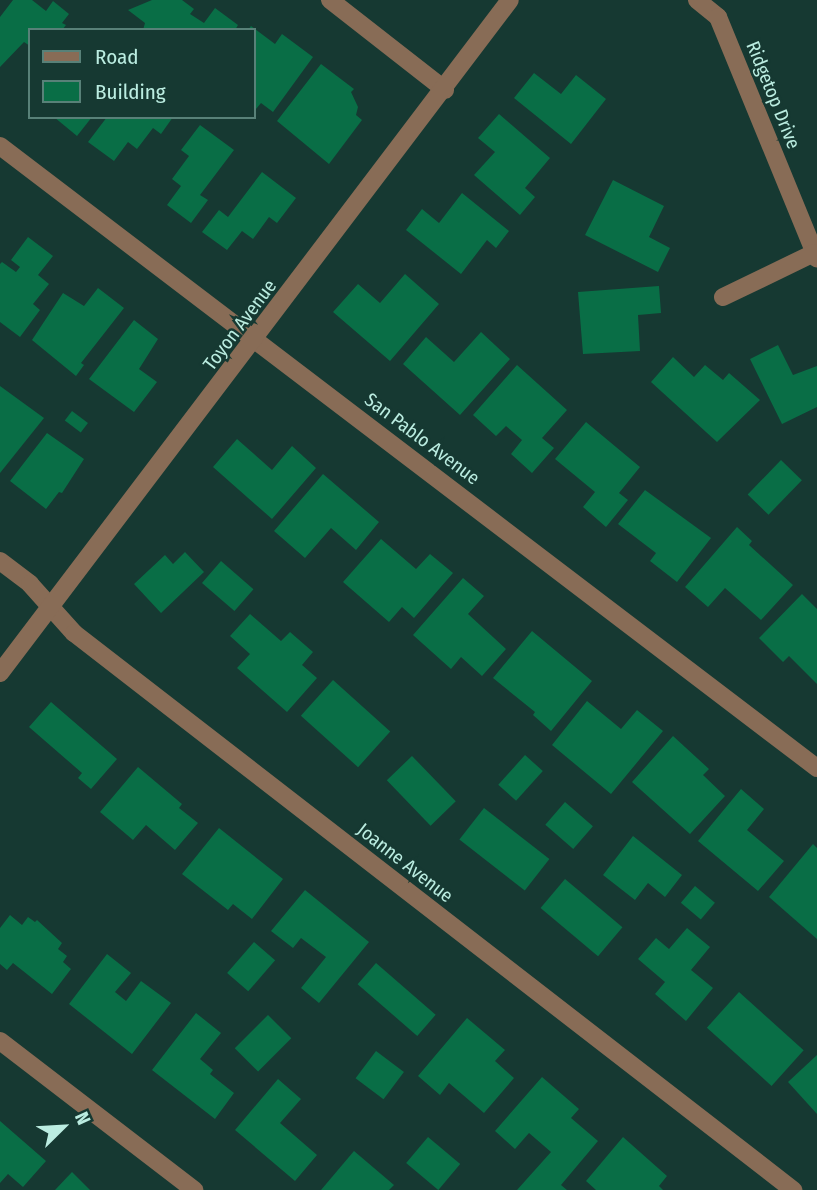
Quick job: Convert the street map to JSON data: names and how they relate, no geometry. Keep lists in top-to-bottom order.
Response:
{
  "streets": {
    "street": [
      "Ridgetop Drive",
      "Toyon Avenue",
      "San Pablo Avenue",
      "Joanne Avenue"
    ]
  },
  "crossings": [
    ["Toyon Avenue", "San Pablo Avenue"],
    ["Toyon Avenue", "Joanne Avenue"]
  ],
  "legend": ["Road", "Building"],
  "north": "top right"
}
